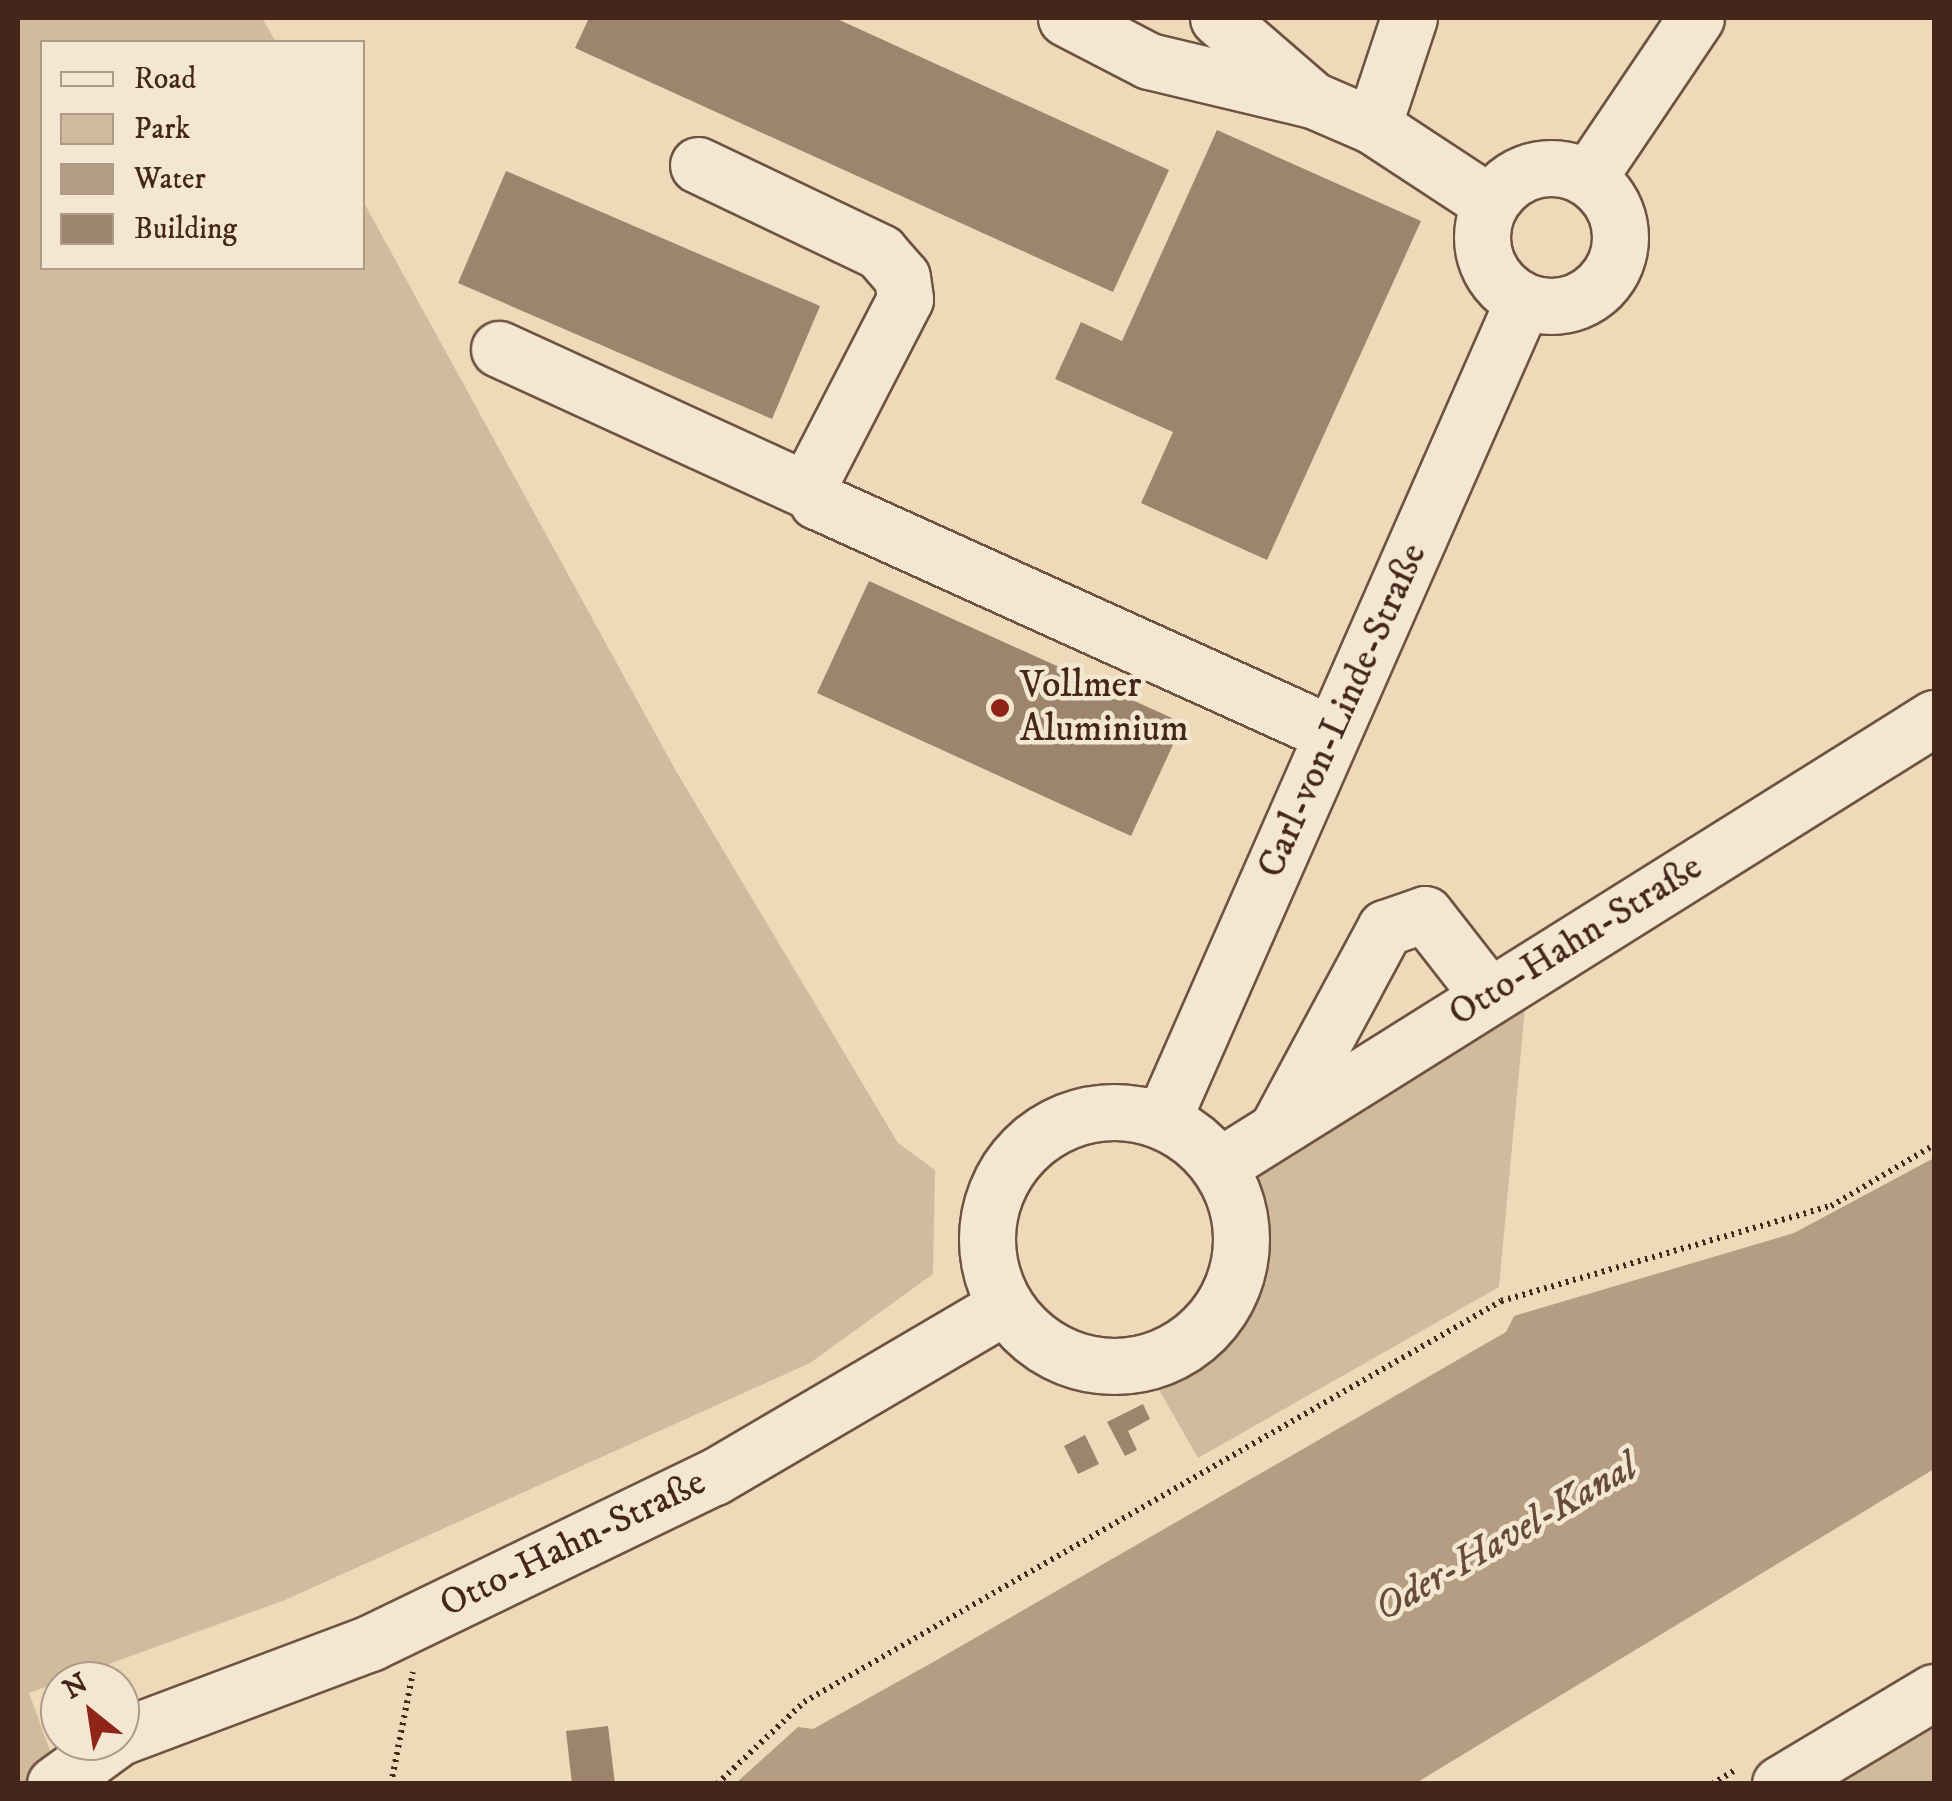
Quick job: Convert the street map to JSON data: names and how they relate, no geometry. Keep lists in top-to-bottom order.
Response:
{
  "streets": {
    "street": ["Carl-von-Linde-Straße", "Otto-Hahn-Straße"]
  },
  "crossings": [
    ["Carl-von-Linde-Straße", "Otto-Hahn-Straße"]
  ],
  "water": ["Oder-Havel-Kanal"],
  "places": ["Vollmer Aluminium"],
  "legend": [
    "Road",
    "Park",
    "Water",
    "Building"
  ],
  "north": "top left"
}
